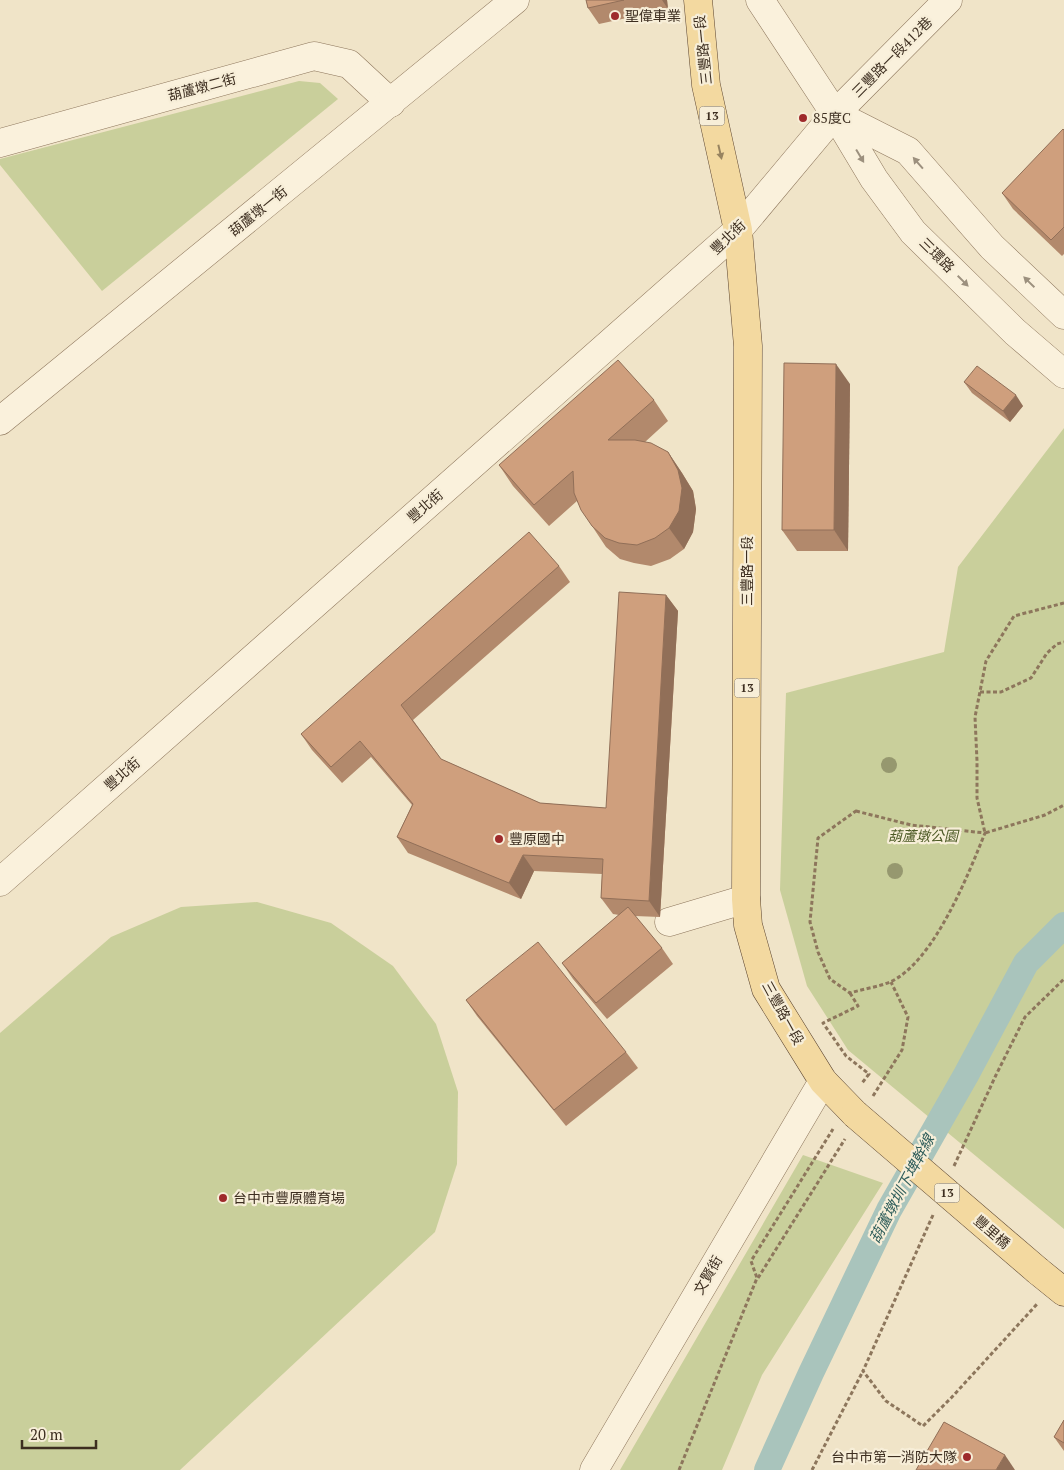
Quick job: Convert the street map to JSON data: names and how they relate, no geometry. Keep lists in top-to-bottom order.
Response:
{
  "streets": {
    "main road": ["三豐路一段", "13", "豐里橋"],
    "street": [
      "三豐路一段412巷",
      "葫蘆墩二街",
      "葫蘆墩一街",
      "豐北街",
      "三環路",
      "文賢街"
    ]
  },
  "crossings": [
    ["三豐路一段", "豐北街"],
    ["三豐路一段", "豐里橋"],
    ["三豐路一段", "文賢街"],
    ["三豐路一段412巷", "豐北街"],
    ["三豐路一段412巷", "三環路"],
    ["葫蘆墩二街", "葫蘆墩一街"],
    ["豐北街", "三環路"]
  ],
  "water": ["葫蘆墩圳下埤幹線"],
  "parks": ["葫蘆墩公園"],
  "places": [
    "聖偉車業",
    "85度C",
    "豐原國中",
    "台中市豐原體育場",
    "台中市第一消防大隊"
  ],
  "scale_bar": "20 m"
}
